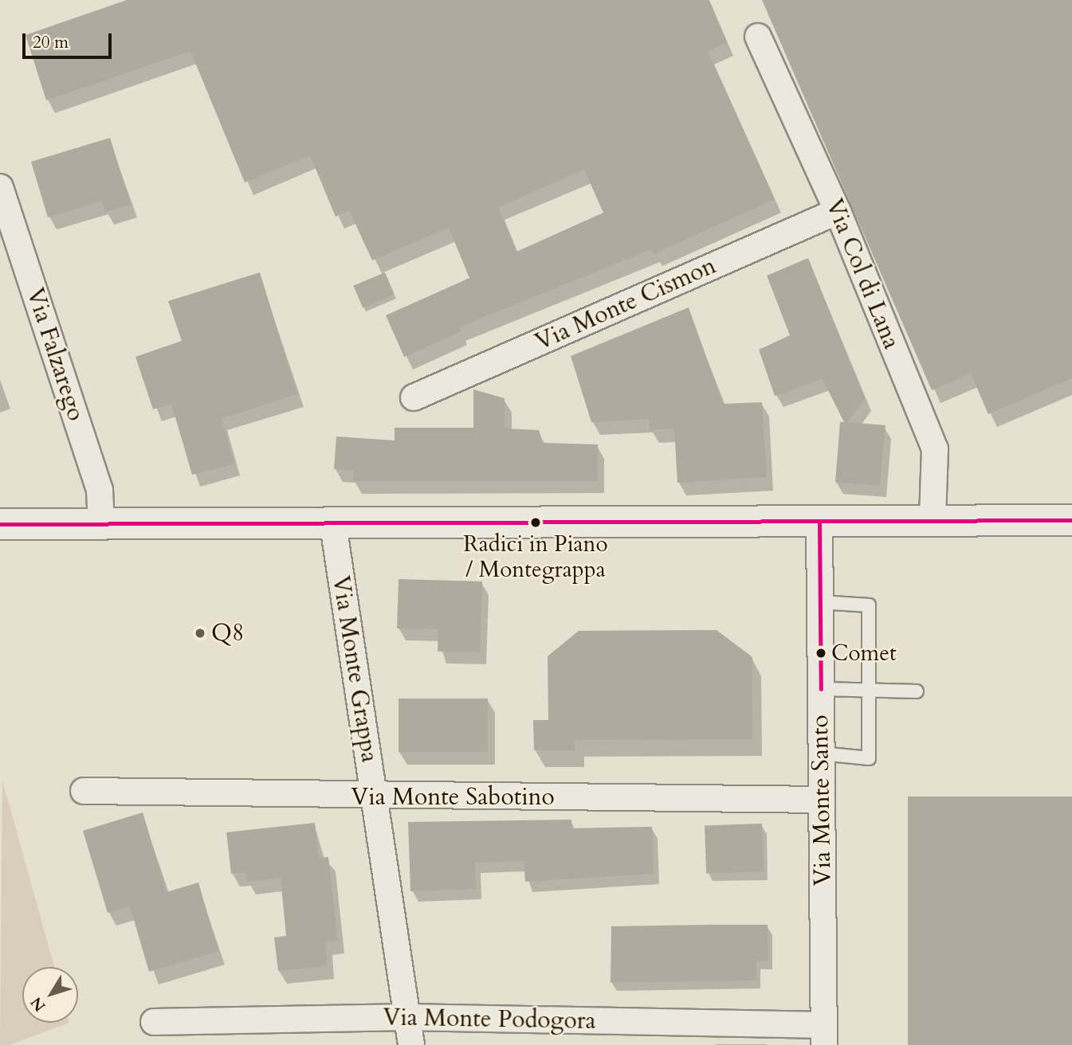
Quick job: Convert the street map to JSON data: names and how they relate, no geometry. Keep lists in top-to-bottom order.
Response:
{
  "streets": {
    "street": [
      "Via Col di Lana",
      "Via Monte Cismon",
      "Via Falzarego",
      "Via Monte Grappa",
      "Via Monte Sabotino",
      "Via Monte Santo",
      "Via Monte Podogora"
    ]
  },
  "crossings": [
    ["Via Col di Lana", "Via Monte Cismon"],
    ["Via Monte Grappa", "Via Monte Sabotino"],
    ["Via Monte Grappa", "Via Monte Podogora"],
    ["Via Monte Sabotino", "Via Monte Santo"],
    ["Via Monte Santo", "Via Monte Podogora"]
  ],
  "places": ["Radici in Piano / Montegrappa", "Q8", "Comet"],
  "scale_bar": "20 m",
  "north": "bottom left"
}
